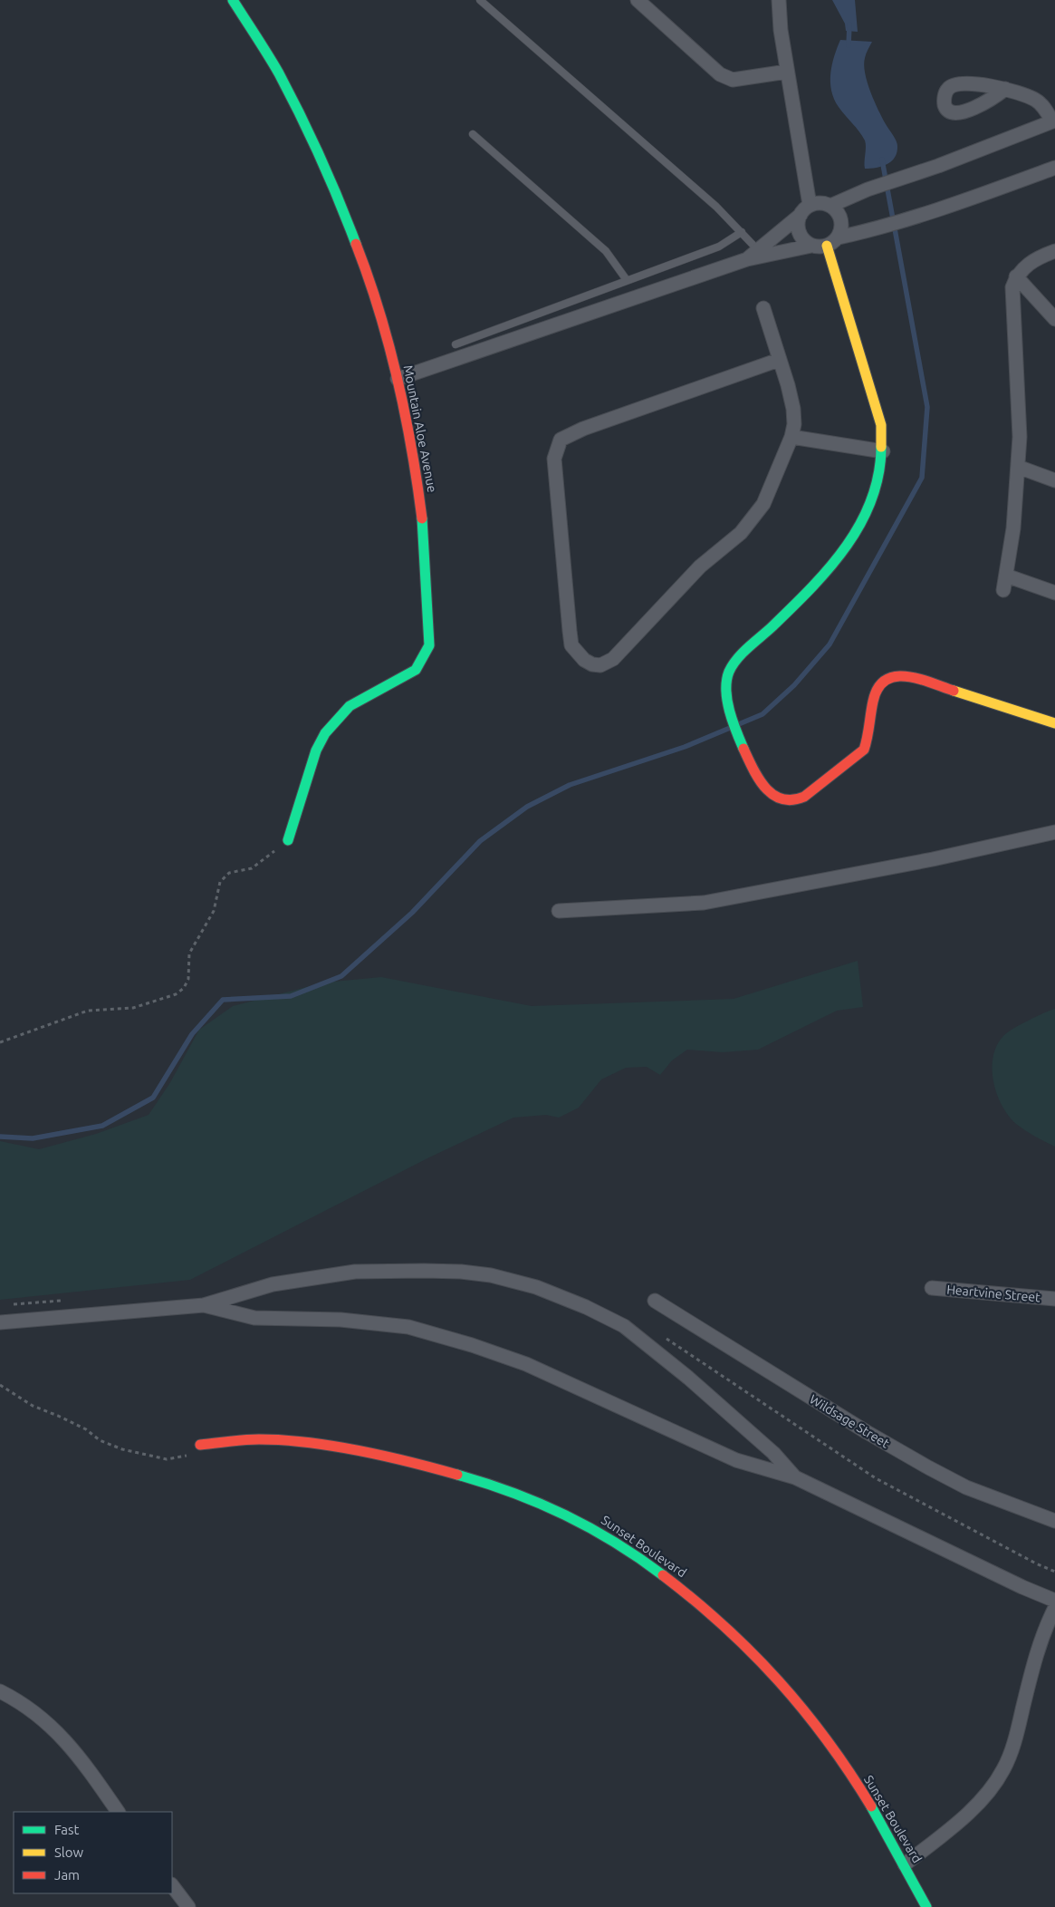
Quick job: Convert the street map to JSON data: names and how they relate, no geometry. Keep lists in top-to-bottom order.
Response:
{
  "streets": {
    "street": [
      "Mountain Aloe Avenue",
      "Heartvine Street",
      "Wildsage Street",
      "Sunset Boulevard"
    ]
  },
  "legend": ["Fast", "Slow", "Jam"]
}
